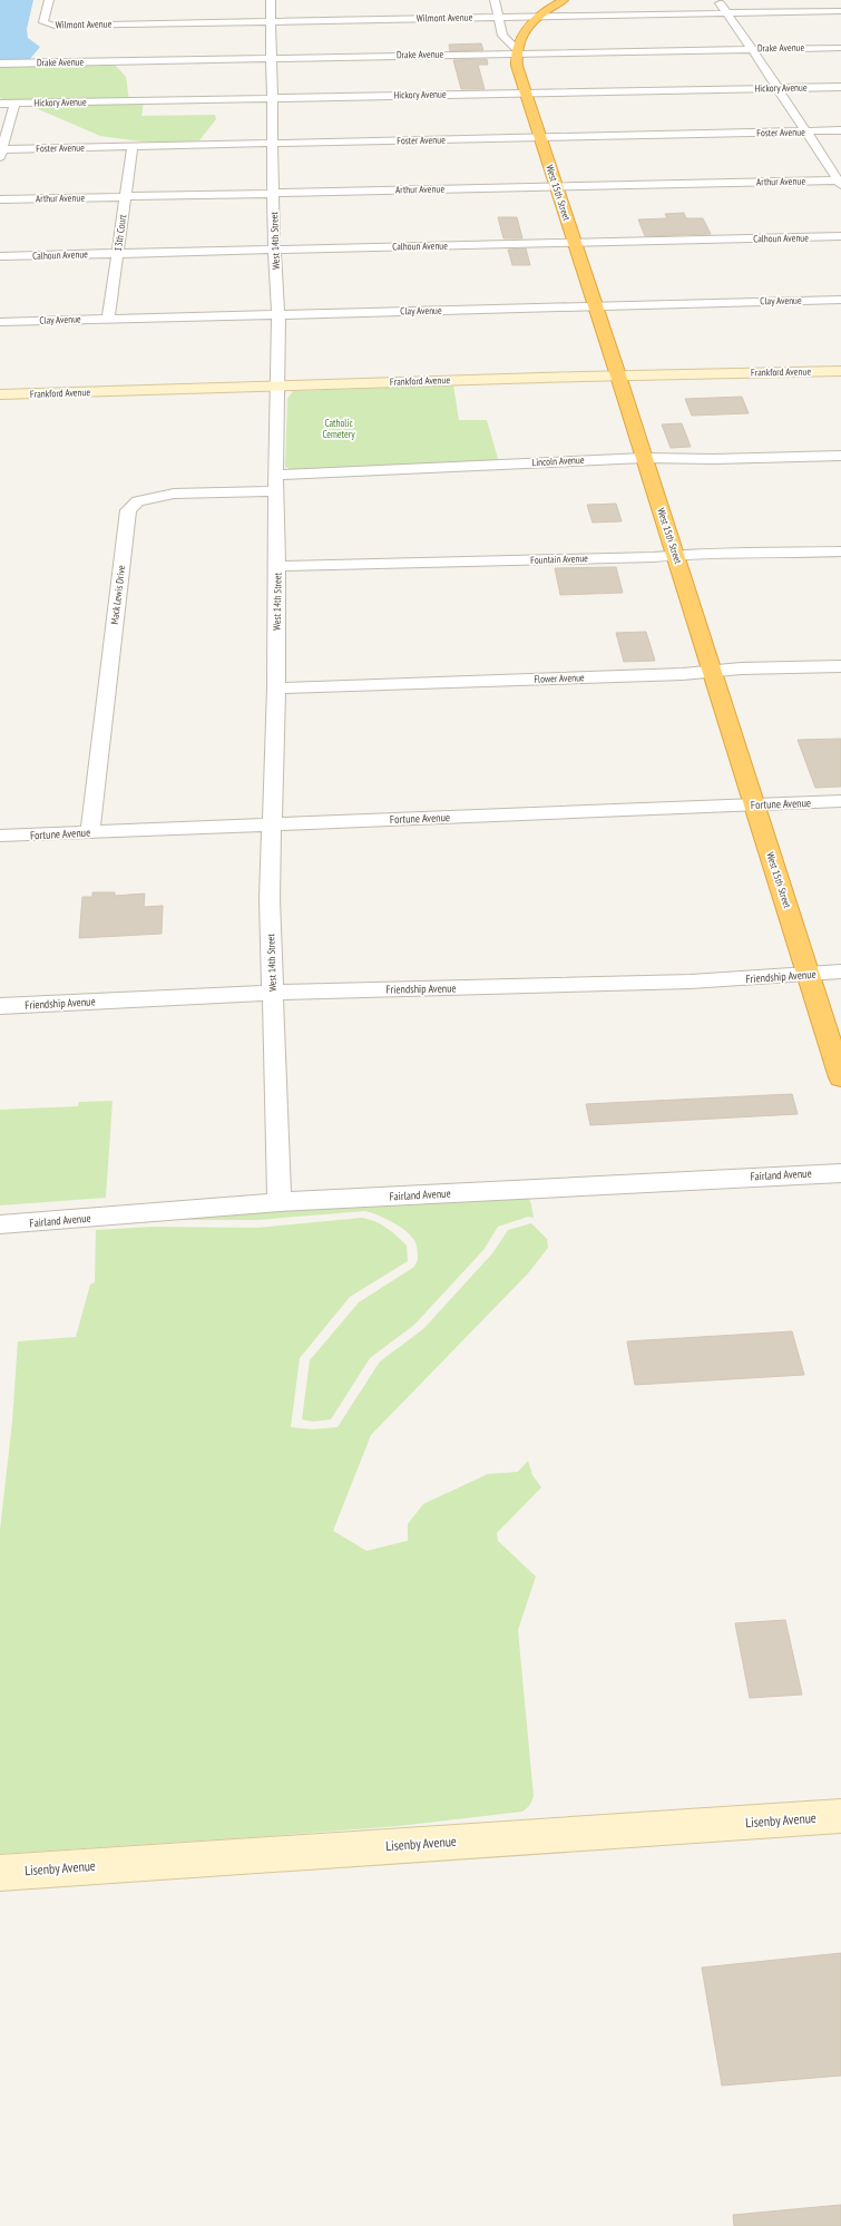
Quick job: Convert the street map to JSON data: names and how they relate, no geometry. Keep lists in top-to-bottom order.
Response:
{
  "streets": {
    "highway": ["West 15th Street"],
    "main road": ["Frankford Avenue", "Lisenby Avenue"],
    "street": [
      "Wilmont Avenue",
      "Drake Avenue",
      "Hickory Avenue",
      "Foster Avenue",
      "Arthur Avenue",
      "13th Court",
      "Calhoun Avenue",
      "West 14th Street",
      "Clay Avenue",
      "Lincoln Avenue",
      "Fountain Avenue",
      "Mack Lewis Drive",
      "Flower Avenue",
      "Fortune Avenue",
      "Friendship Avenue",
      "Fairland Avenue"
    ]
  },
  "crossings": [
    ["Wilmont Avenue", "West 15th Street"],
    ["Wilmont Avenue", "West 14th Street"],
    ["Drake Avenue", "West 15th Street"],
    ["Drake Avenue", "West 14th Street"],
    ["Hickory Avenue", "West 15th Street"],
    ["Hickory Avenue", "West 14th Street"],
    ["Foster Avenue", "West 15th Street"],
    ["Foster Avenue", "13th Court"],
    ["Foster Avenue", "West 14th Street"],
    ["Arthur Avenue", "West 15th Street"],
    ["Arthur Avenue", "13th Court"],
    ["Arthur Avenue", "West 14th Street"],
    ["West 15th Street", "Calhoun Avenue"],
    ["West 15th Street", "Clay Avenue"],
    ["West 15th Street", "Frankford Avenue"],
    ["West 15th Street", "Lincoln Avenue"],
    ["West 15th Street", "Fountain Avenue"],
    ["West 15th Street", "Flower Avenue"],
    ["West 15th Street", "Fortune Avenue"],
    ["West 15th Street", "Friendship Avenue"],
    ["13th Court", "Calhoun Avenue"],
    ["13th Court", "Clay Avenue"],
    ["Calhoun Avenue", "West 14th Street"],
    ["West 14th Street", "Clay Avenue"],
    ["West 14th Street", "Frankford Avenue"],
    ["West 14th Street", "Lincoln Avenue"],
    ["West 14th Street", "Fountain Avenue"],
    ["West 14th Street", "Mack Lewis Drive"],
    ["West 14th Street", "Flower Avenue"],
    ["West 14th Street", "Fortune Avenue"],
    ["West 14th Street", "Friendship Avenue"],
    ["West 14th Street", "Fairland Avenue"],
    ["Mack Lewis Drive", "Fortune Avenue"]
  ],
  "parks": ["Catholic Cemetery"]
}
